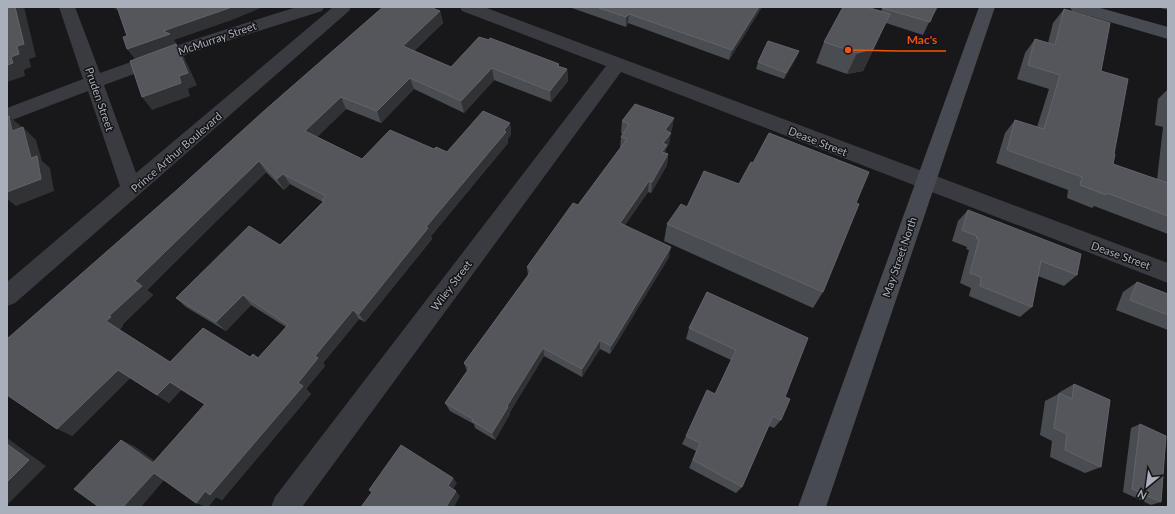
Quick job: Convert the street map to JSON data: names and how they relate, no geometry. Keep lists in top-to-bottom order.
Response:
{
  "streets": {
    "main road": ["May Street North"],
    "street": [
      "McMurray Street",
      "Pruden Street",
      "Dease Street",
      "Prince Arthur Boulevard",
      "Wiley Street"
    ]
  },
  "crossings": [
    ["McMurray Street", "Pruden Street"],
    ["Pruden Street", "Prince Arthur Boulevard"],
    ["Dease Street", "May Street North"],
    ["Dease Street", "Wiley Street"]
  ],
  "places": ["Mac's"],
  "north": "bottom left"
}
